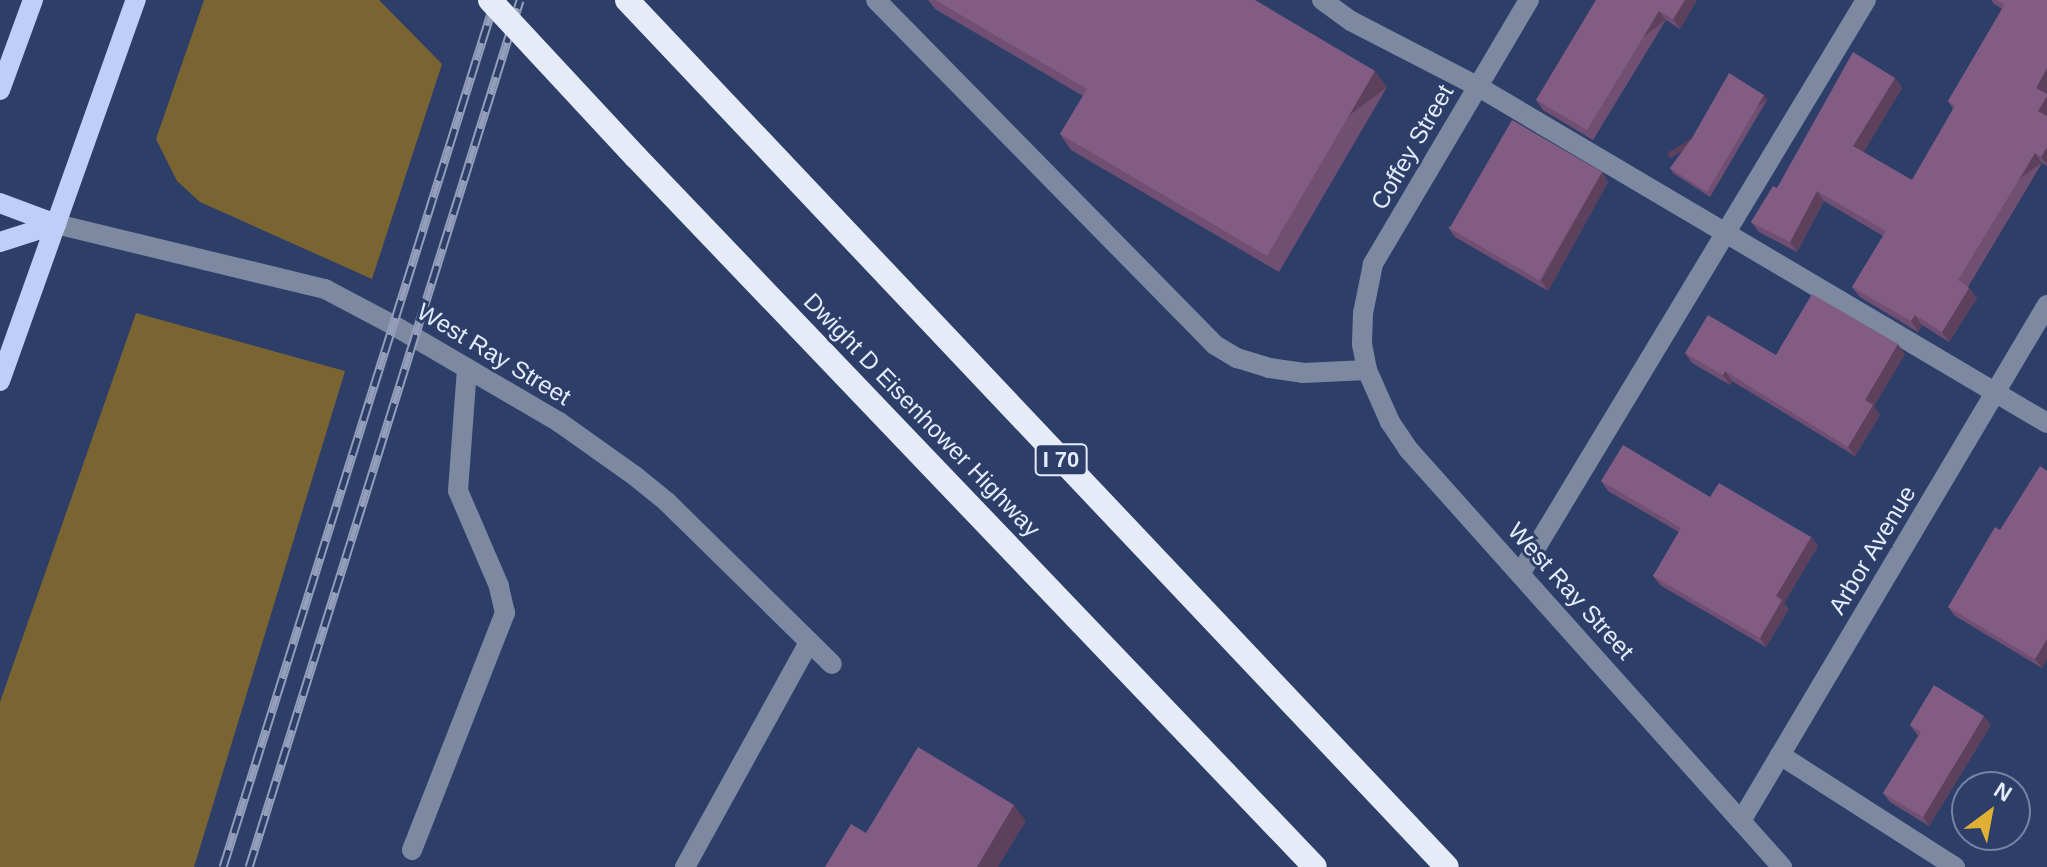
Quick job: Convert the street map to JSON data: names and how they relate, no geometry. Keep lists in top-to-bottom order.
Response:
{
  "streets": {
    "highway": ["Dwight D Eisenhower Highway", "I 70"],
    "main road": ["West Ray Street"],
    "street": ["Coffey Street", "Arbor Avenue"]
  },
  "crossings": [
    ["Coffey Street", "West Ray Street"],
    ["West Ray Street", "Arbor Avenue"]
  ],
  "north": "top right"
}
